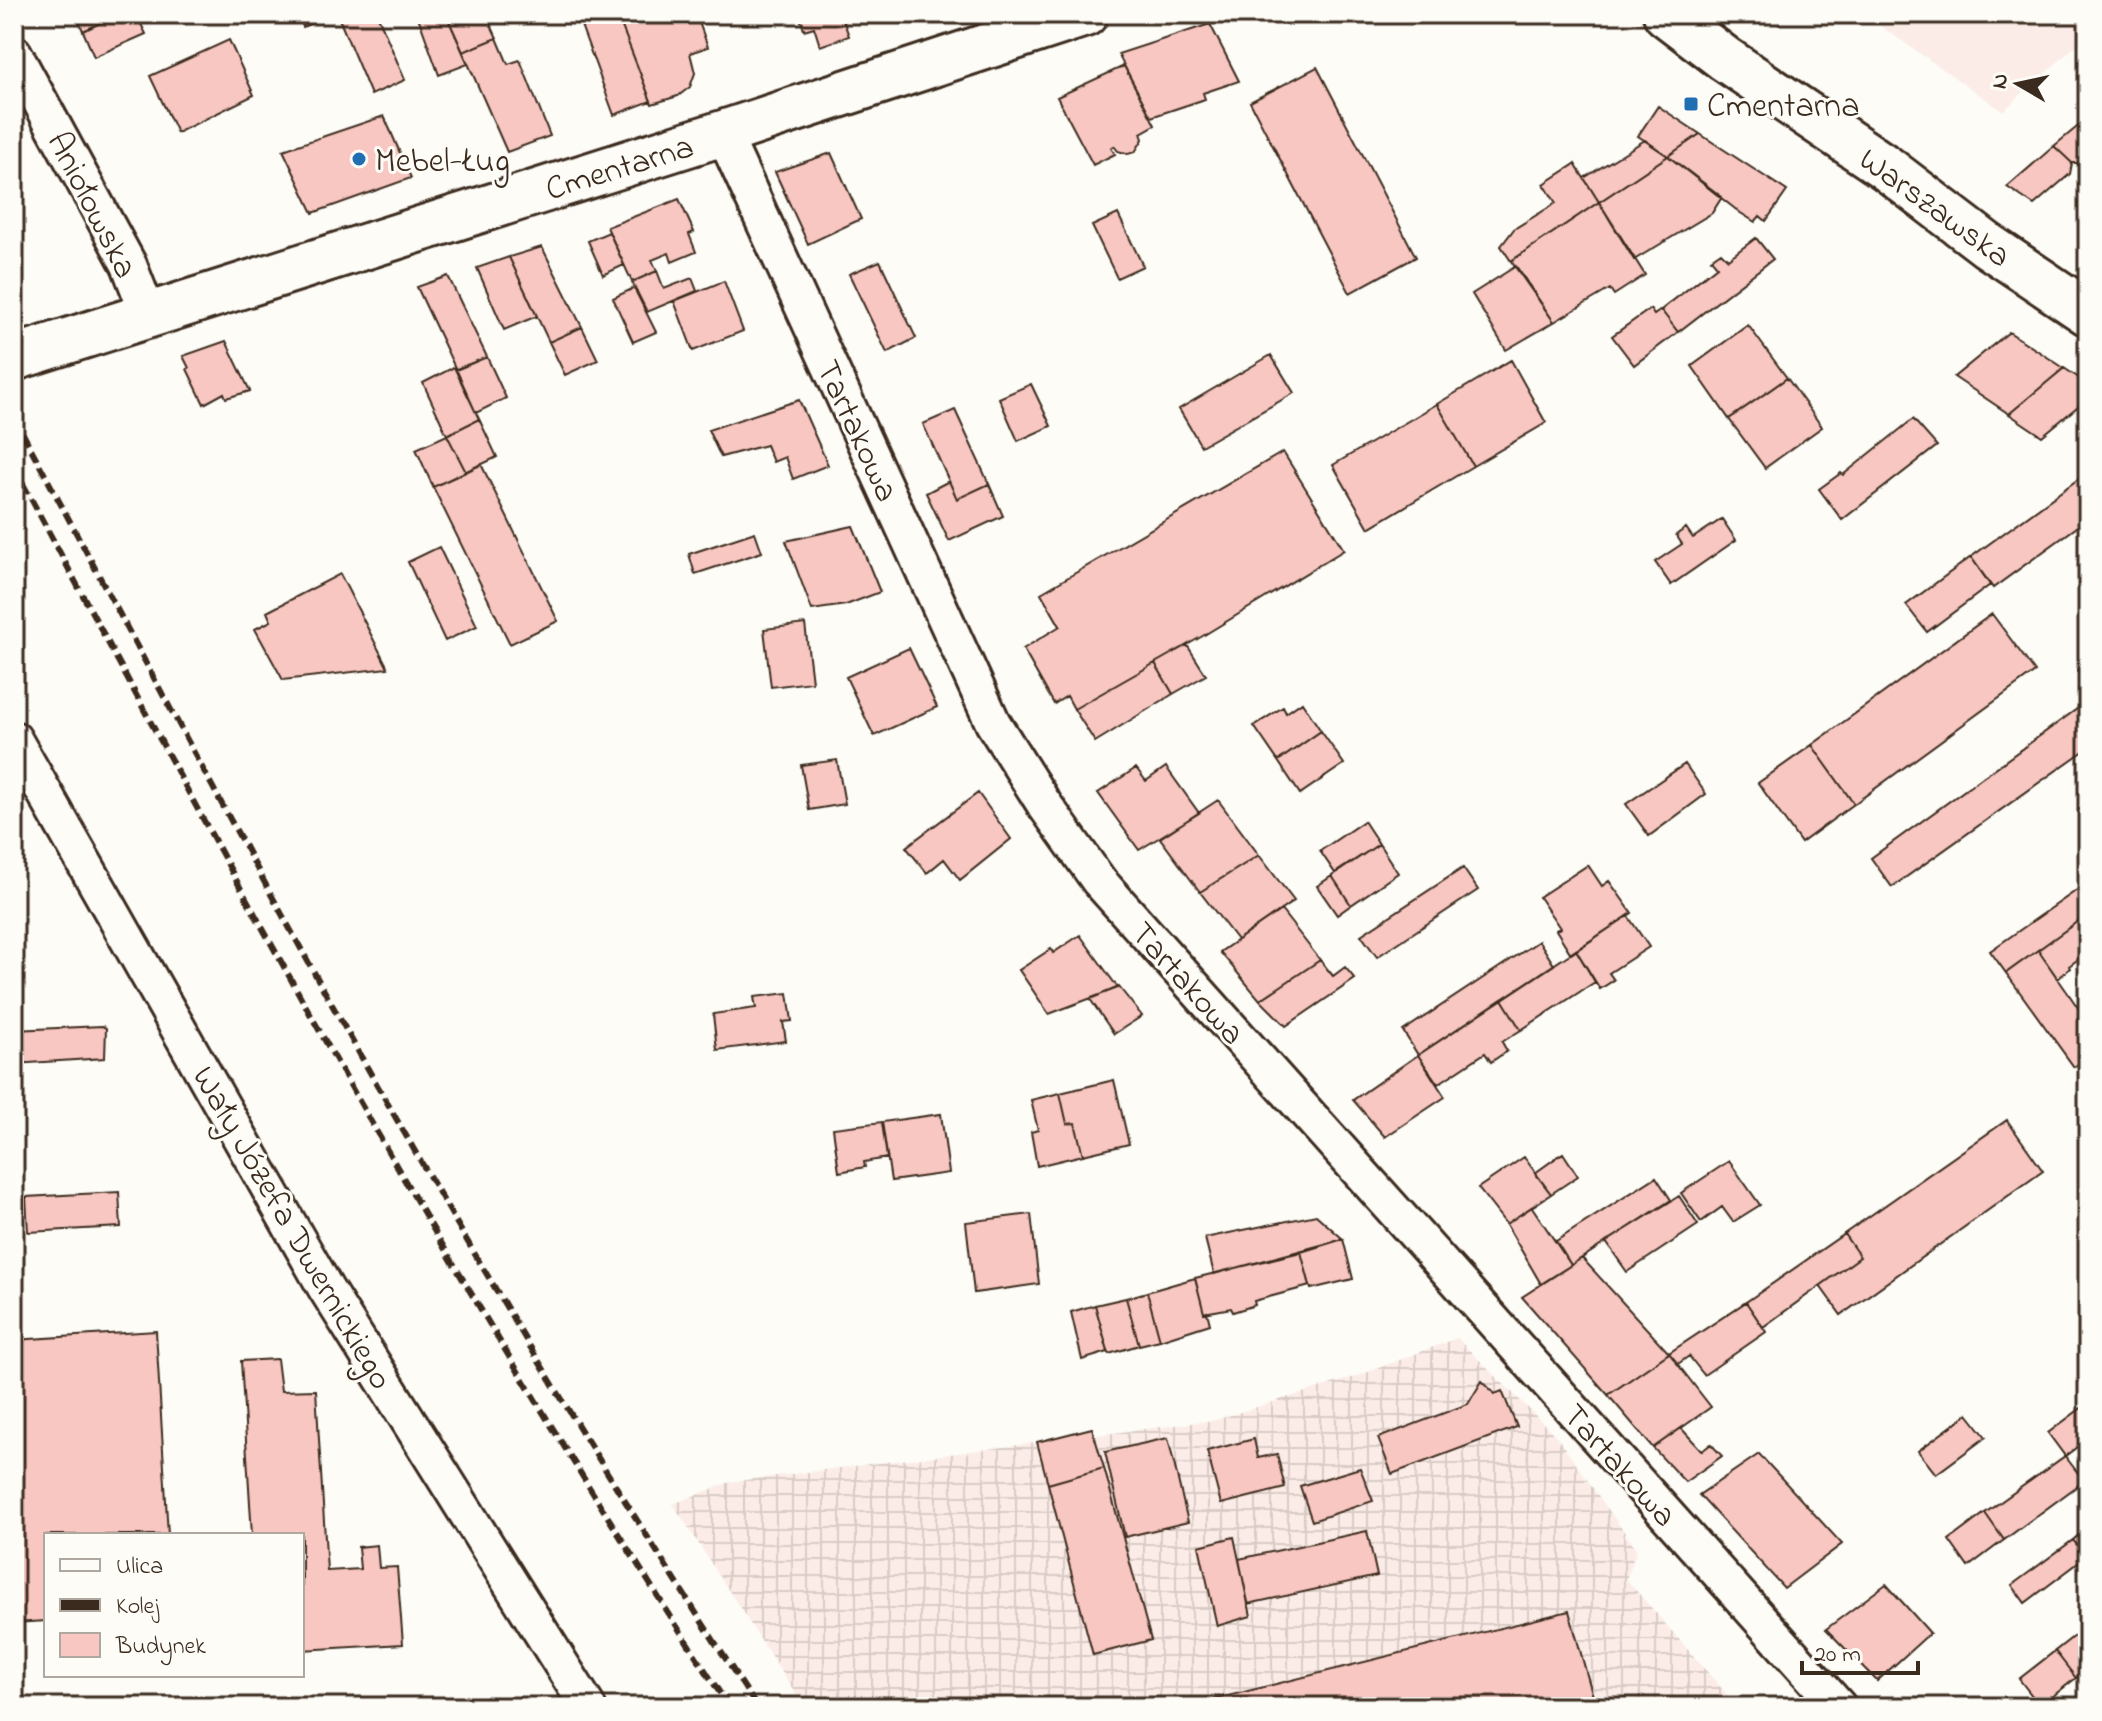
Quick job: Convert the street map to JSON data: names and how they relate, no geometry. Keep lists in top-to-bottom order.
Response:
{
  "streets": {
    "street": [
      "Cmentarna",
      "Aniołowska",
      "Warszawska",
      "Tartakowa",
      "Wały Józefa Dwernickiego"
    ]
  },
  "crossings": [
    ["Cmentarna", "Aniołowska"],
    ["Cmentarna", "Tartakowa"]
  ],
  "places": {
    "transit": ["Cmentarna"],
    "other": ["Mebel-Ług"]
  },
  "legend": ["Ulica", "Kolej", "Budynek"],
  "scale_bar": "20 m",
  "north": "left"
}
